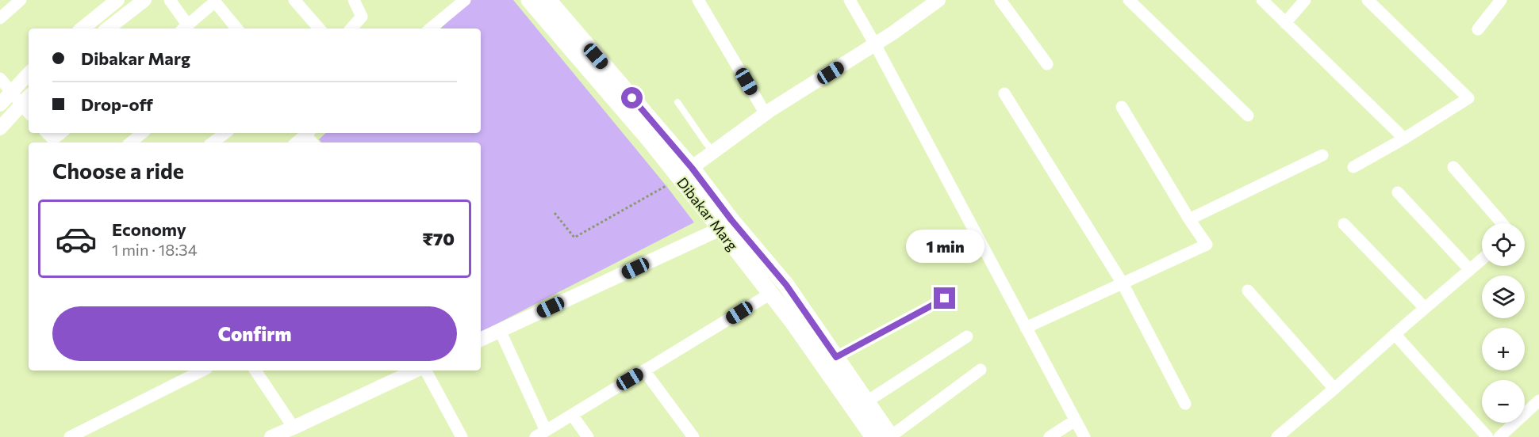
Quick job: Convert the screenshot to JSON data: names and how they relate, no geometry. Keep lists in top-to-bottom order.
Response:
{
  "streets": {
    "main road": ["Dibakar Marg"]
  },
  "page": {
    "banner": ["Dibakar Marg", "Drop-off"],
    "heading": "Choose a ride",
    "list": [
      {
        "name": "Economy",
        "note": "1 min · 18:34",
        "value": "₹70"
      }
    ],
    "map_buttons": ["+", "−"],
    "bubble": "1 min",
    "buttons": "Confirm"
  }
}
